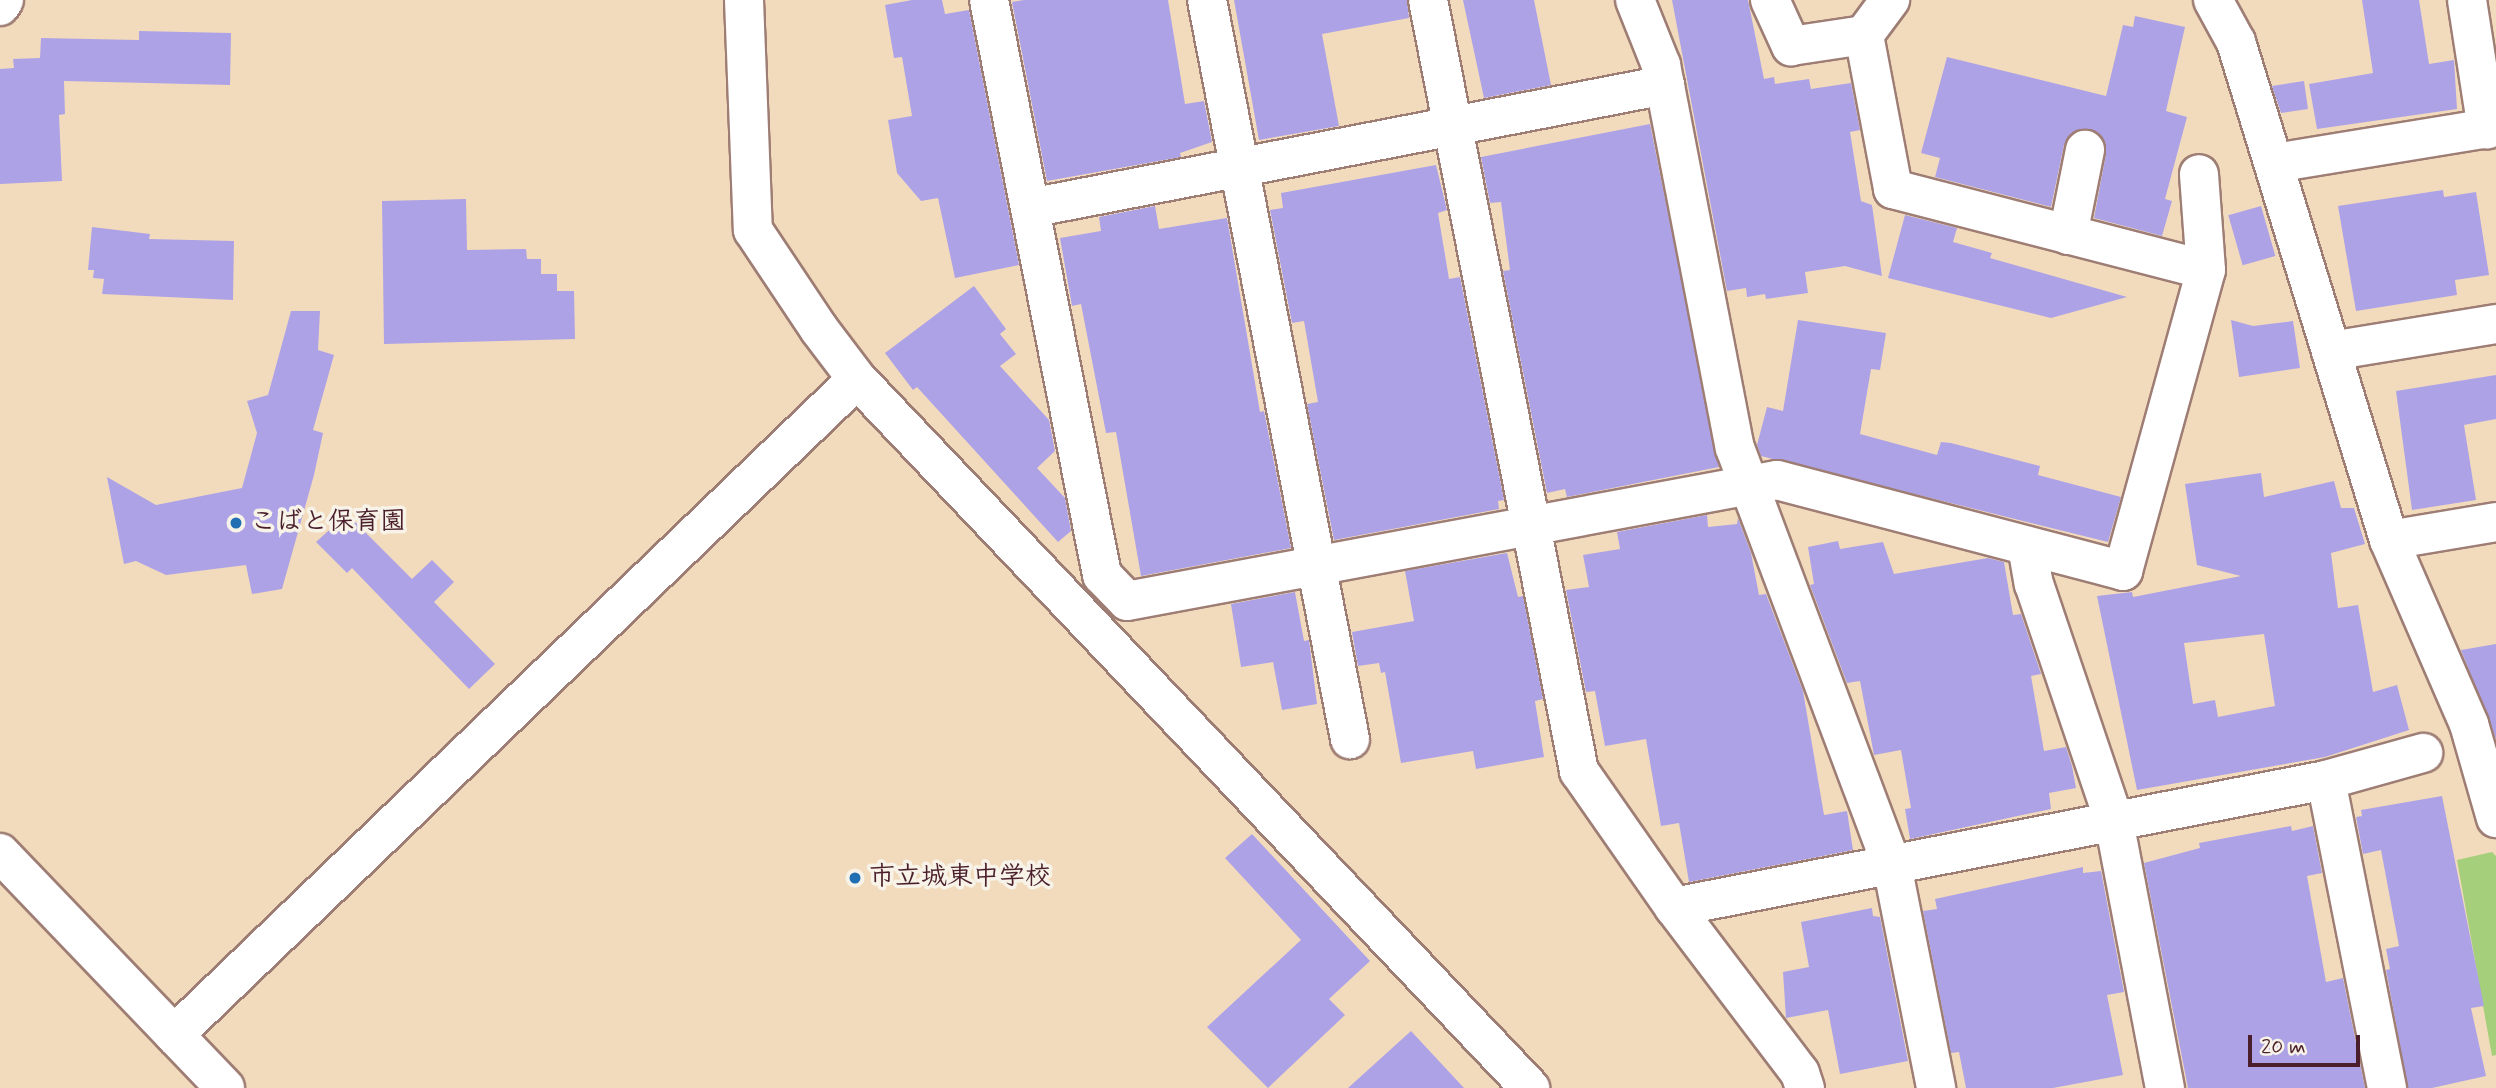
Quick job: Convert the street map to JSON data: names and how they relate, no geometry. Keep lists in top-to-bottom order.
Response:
{
  "places": ["こばと保育園", "市立城東中学校"],
  "scale_bar": "20 m"
}
